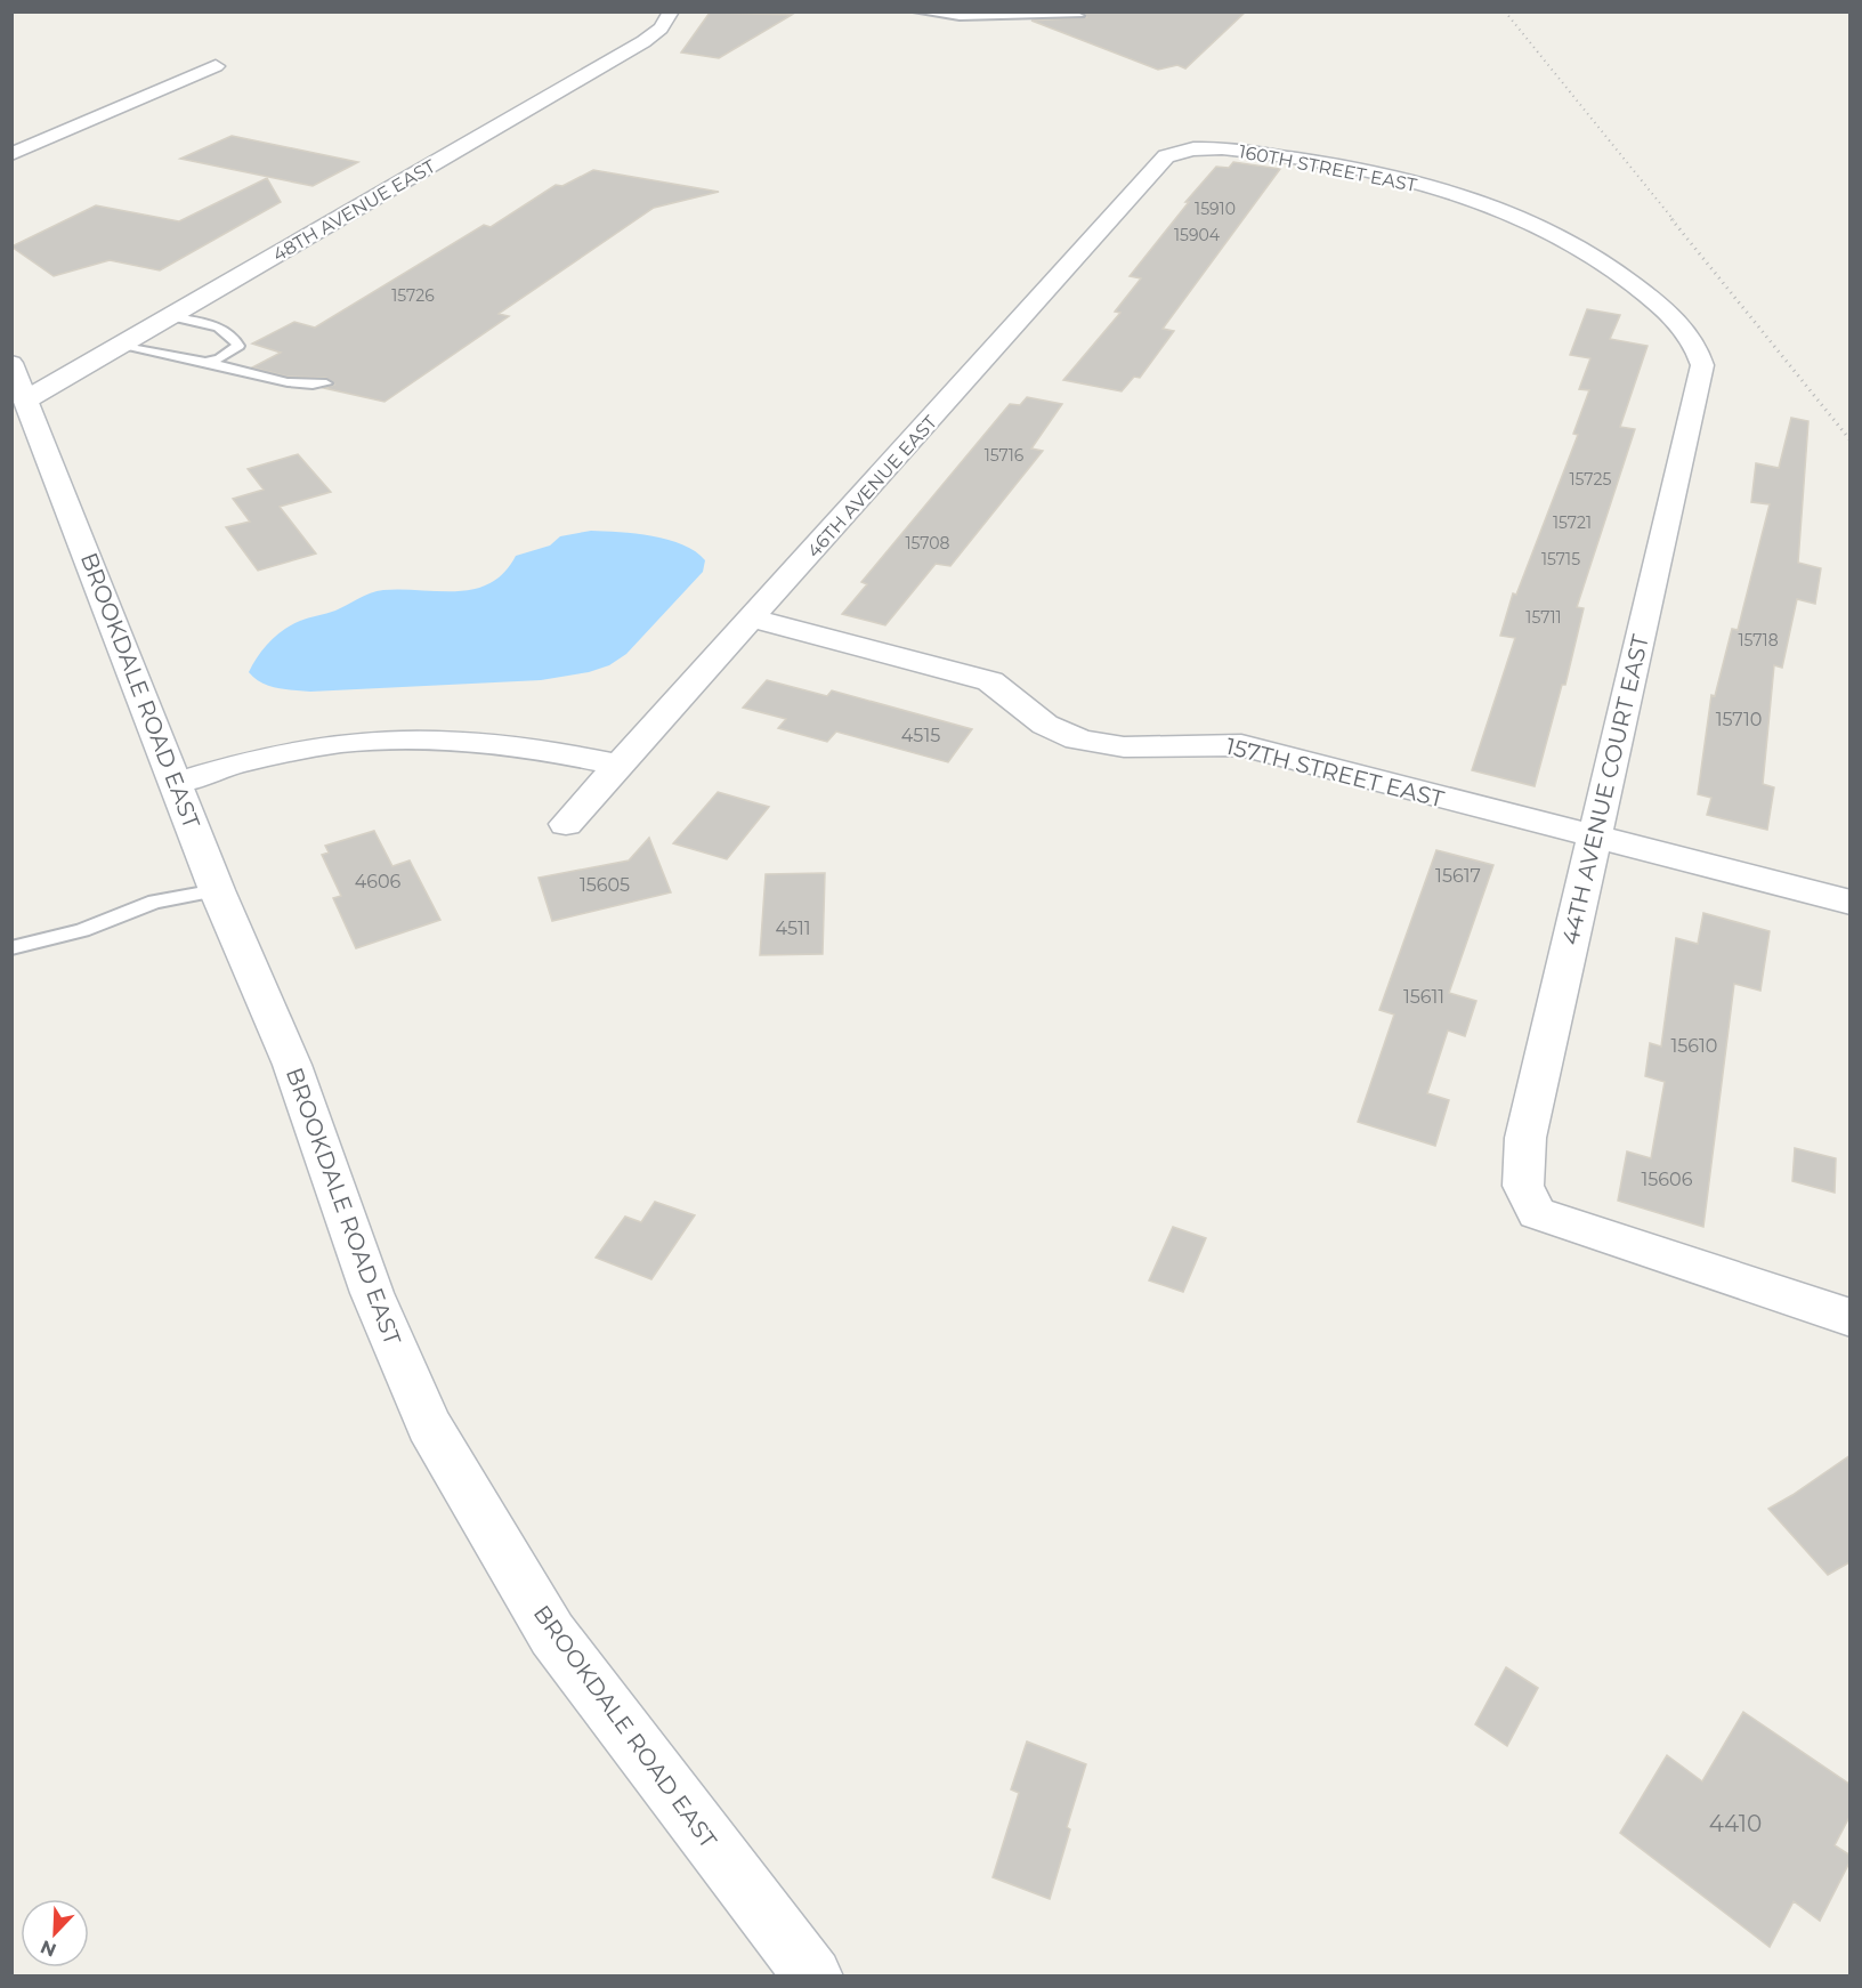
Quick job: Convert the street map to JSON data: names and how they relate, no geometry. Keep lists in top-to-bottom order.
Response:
{
  "streets": {
    "street": [
      "160TH STREET EAST",
      "48TH AVENUE EAST",
      "46TH AVENUE EAST",
      "BROOKDALE ROAD EAST",
      "157TH STREET EAST",
      "44TH AVENUE COURT EAST"
    ]
  },
  "crossings": [
    ["160TH STREET EAST", "46TH AVENUE EAST"],
    ["160TH STREET EAST", "44TH AVENUE COURT EAST"],
    ["48TH AVENUE EAST", "BROOKDALE ROAD EAST"],
    ["46TH AVENUE EAST", "157TH STREET EAST"],
    ["157TH STREET EAST", "44TH AVENUE COURT EAST"]
  ],
  "house_numbers": [
    "15910",
    "15904",
    "15726",
    "15716",
    "15725",
    "15721",
    "15708",
    "15715",
    "15711",
    "15718",
    "15710",
    "4515",
    "15617",
    "4606",
    "15605",
    "4511",
    "15611",
    "15610",
    "15606",
    "4410"
  ],
  "north": "bottom left"
}
